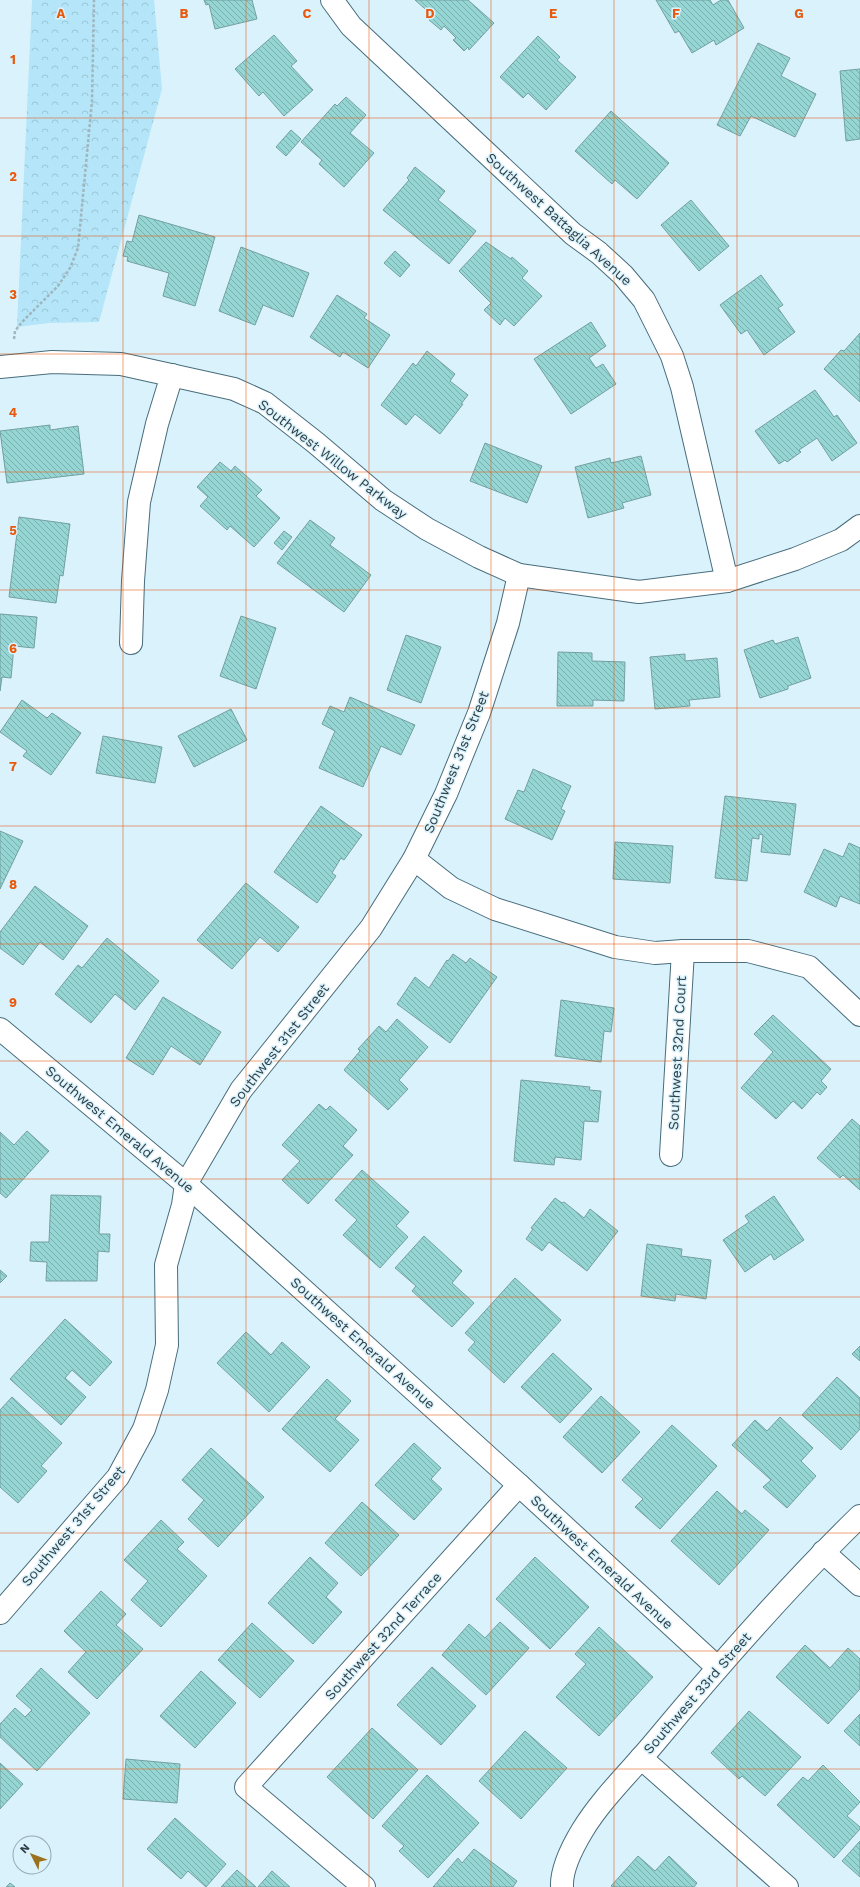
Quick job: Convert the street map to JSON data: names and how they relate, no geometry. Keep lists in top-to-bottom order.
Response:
{
  "streets": {
    "street": [
      "Southwest Battaglia Avenue",
      "Southwest Willow Parkway",
      "Southwest 31st Street",
      "Southwest 32nd Court",
      "Southwest Emerald Avenue",
      "Southwest 32nd Terrace",
      "Southwest 33rd Street"
    ]
  },
  "crossings": [
    ["Southwest Battaglia Avenue", "Southwest Willow Parkway"],
    ["Southwest Willow Parkway", "Southwest 31st Street"],
    ["Southwest 31st Street", "Southwest Emerald Avenue"],
    ["Southwest Emerald Avenue", "Southwest 32nd Terrace"],
    ["Southwest Emerald Avenue", "Southwest 33rd Street"]
  ],
  "north": "top left",
  "grid": {
    "columns": [
      "A",
      "B",
      "C",
      "D",
      "E",
      "F",
      "G"
    ],
    "rows": [
      "1",
      "2",
      "3",
      "4",
      "5",
      "6",
      "7",
      "8",
      "9"
    ]
  }
}
